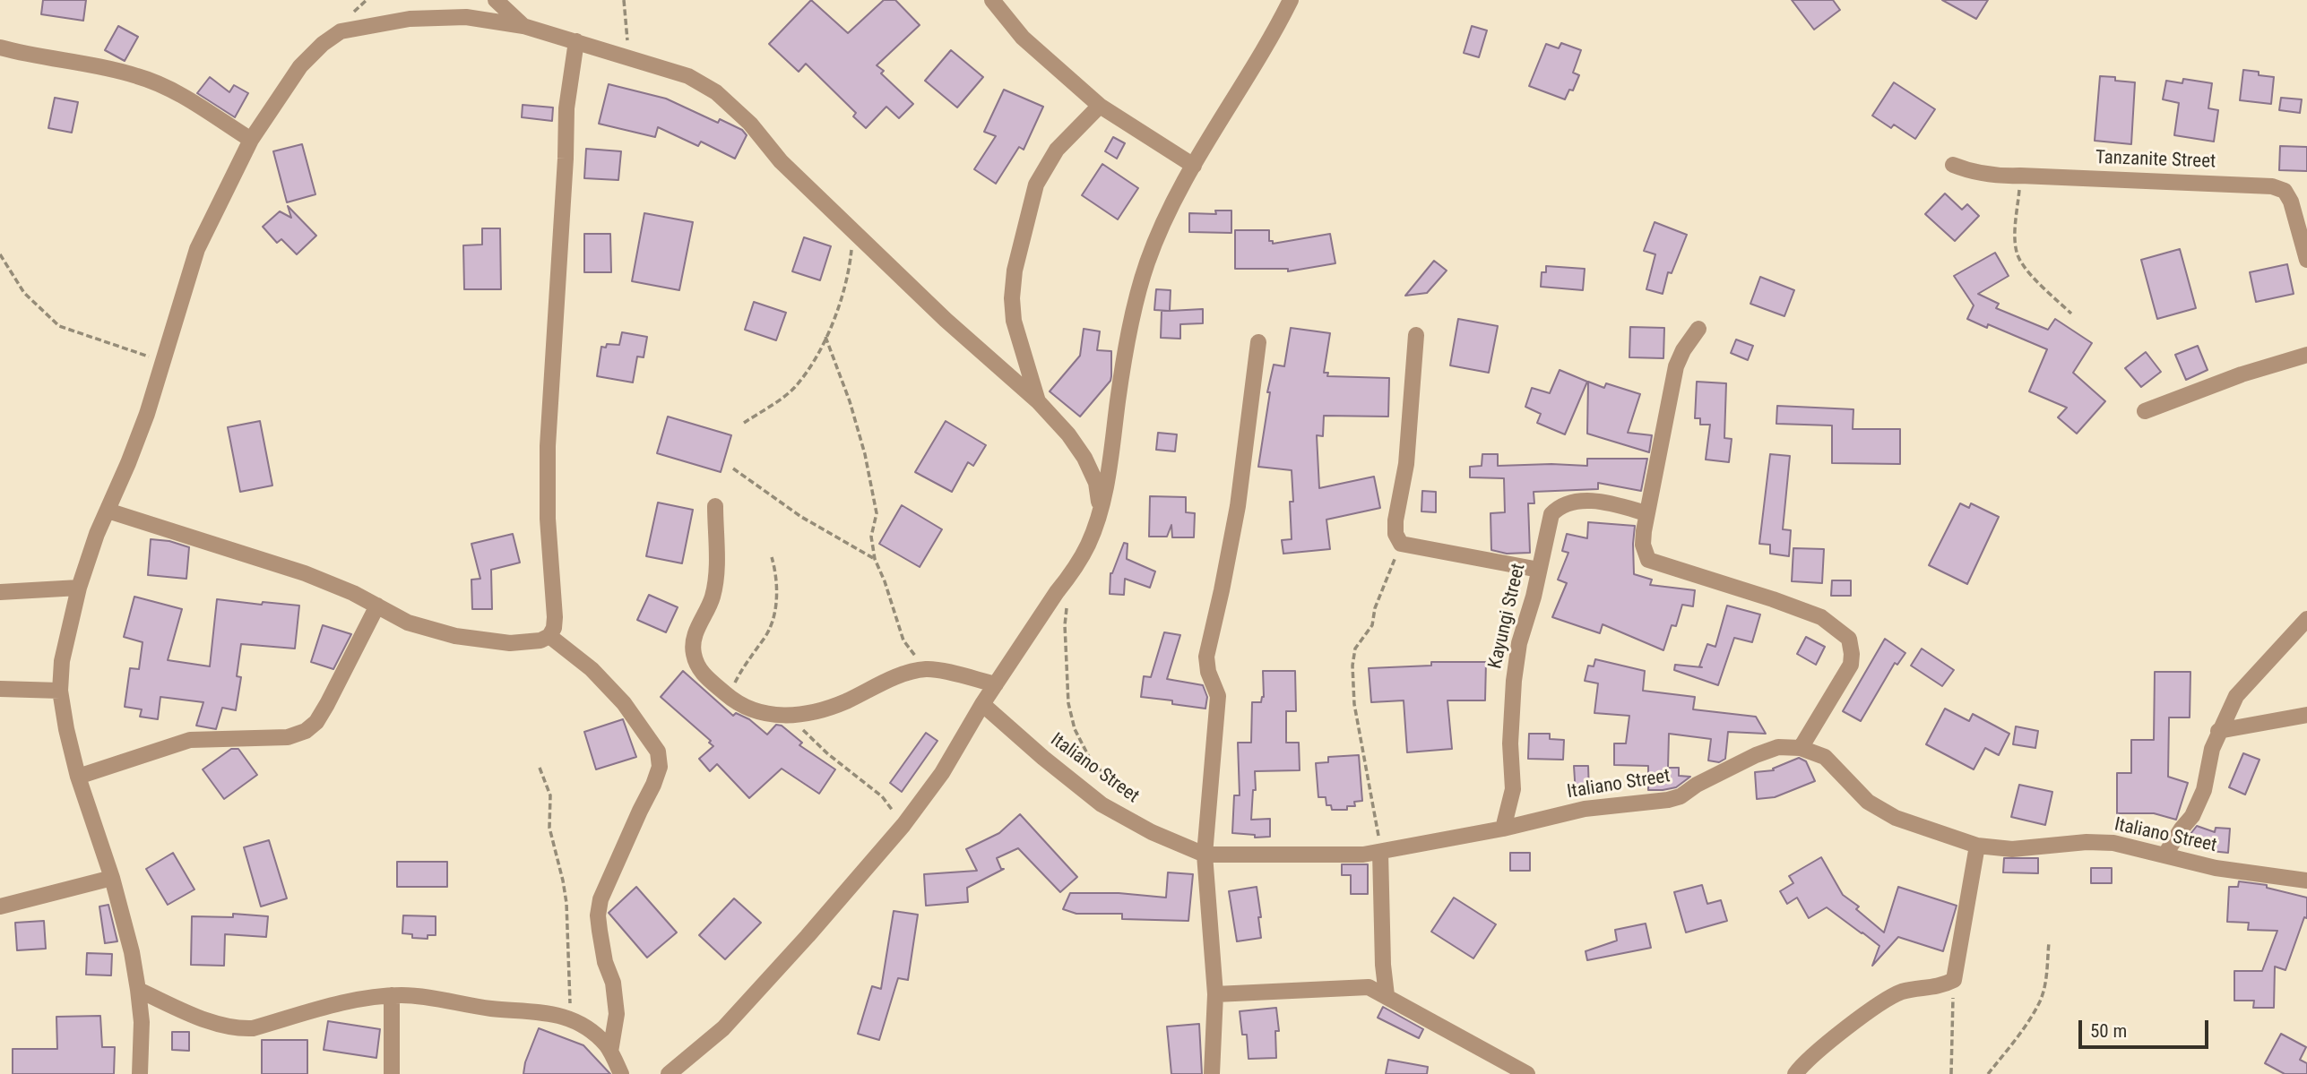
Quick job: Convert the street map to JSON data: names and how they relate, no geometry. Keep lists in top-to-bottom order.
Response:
{
  "streets": {
    "street": ["Tanzanite Street", "Kayungi Street", "Italiano Street"]
  },
  "crossings": [
    ["Kayungi Street", "Italiano Street"]
  ],
  "scale_bar": "50 m"
}
